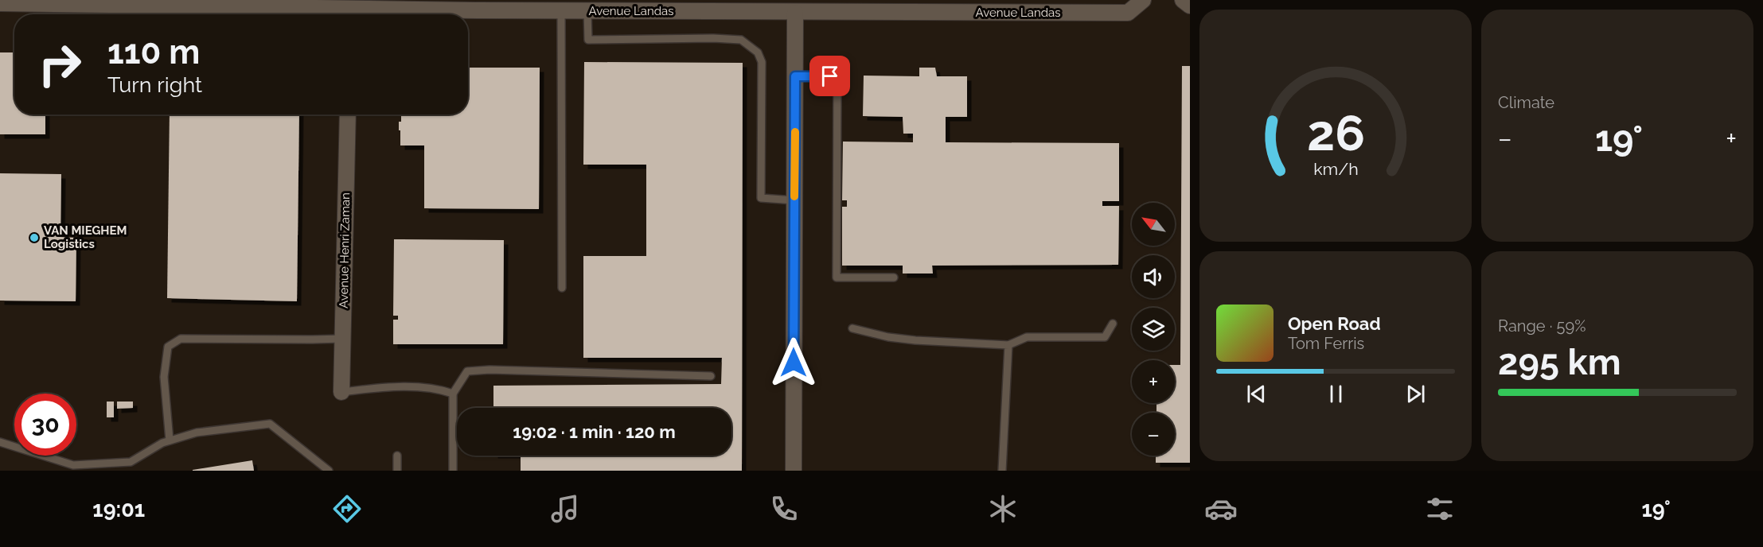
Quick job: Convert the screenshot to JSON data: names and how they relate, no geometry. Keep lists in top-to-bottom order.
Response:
{
  "streets": {
    "street": ["Avenue Landas", "Avenue Henri Zaman"]
  },
  "places": ["VAN MIEGHEM Logistics"],
  "north": "top left",
  "page": {
    "tile": [
      "Climate",
      ["Range · 59%", "295 km"]
    ],
    "turn": ["110 m", "Turn right"],
    "heat": ["−", "19°", "+"],
    "map_buttons": ["+", "−"],
    "song": ["Open Road", "Tom Ferris"],
    "limit": "30",
    "trip": "19:02 · 1 min · 120 m",
    "tabs": ["19:01", "19°"],
    "gauge": ["26", "km/h"]
  }
}
